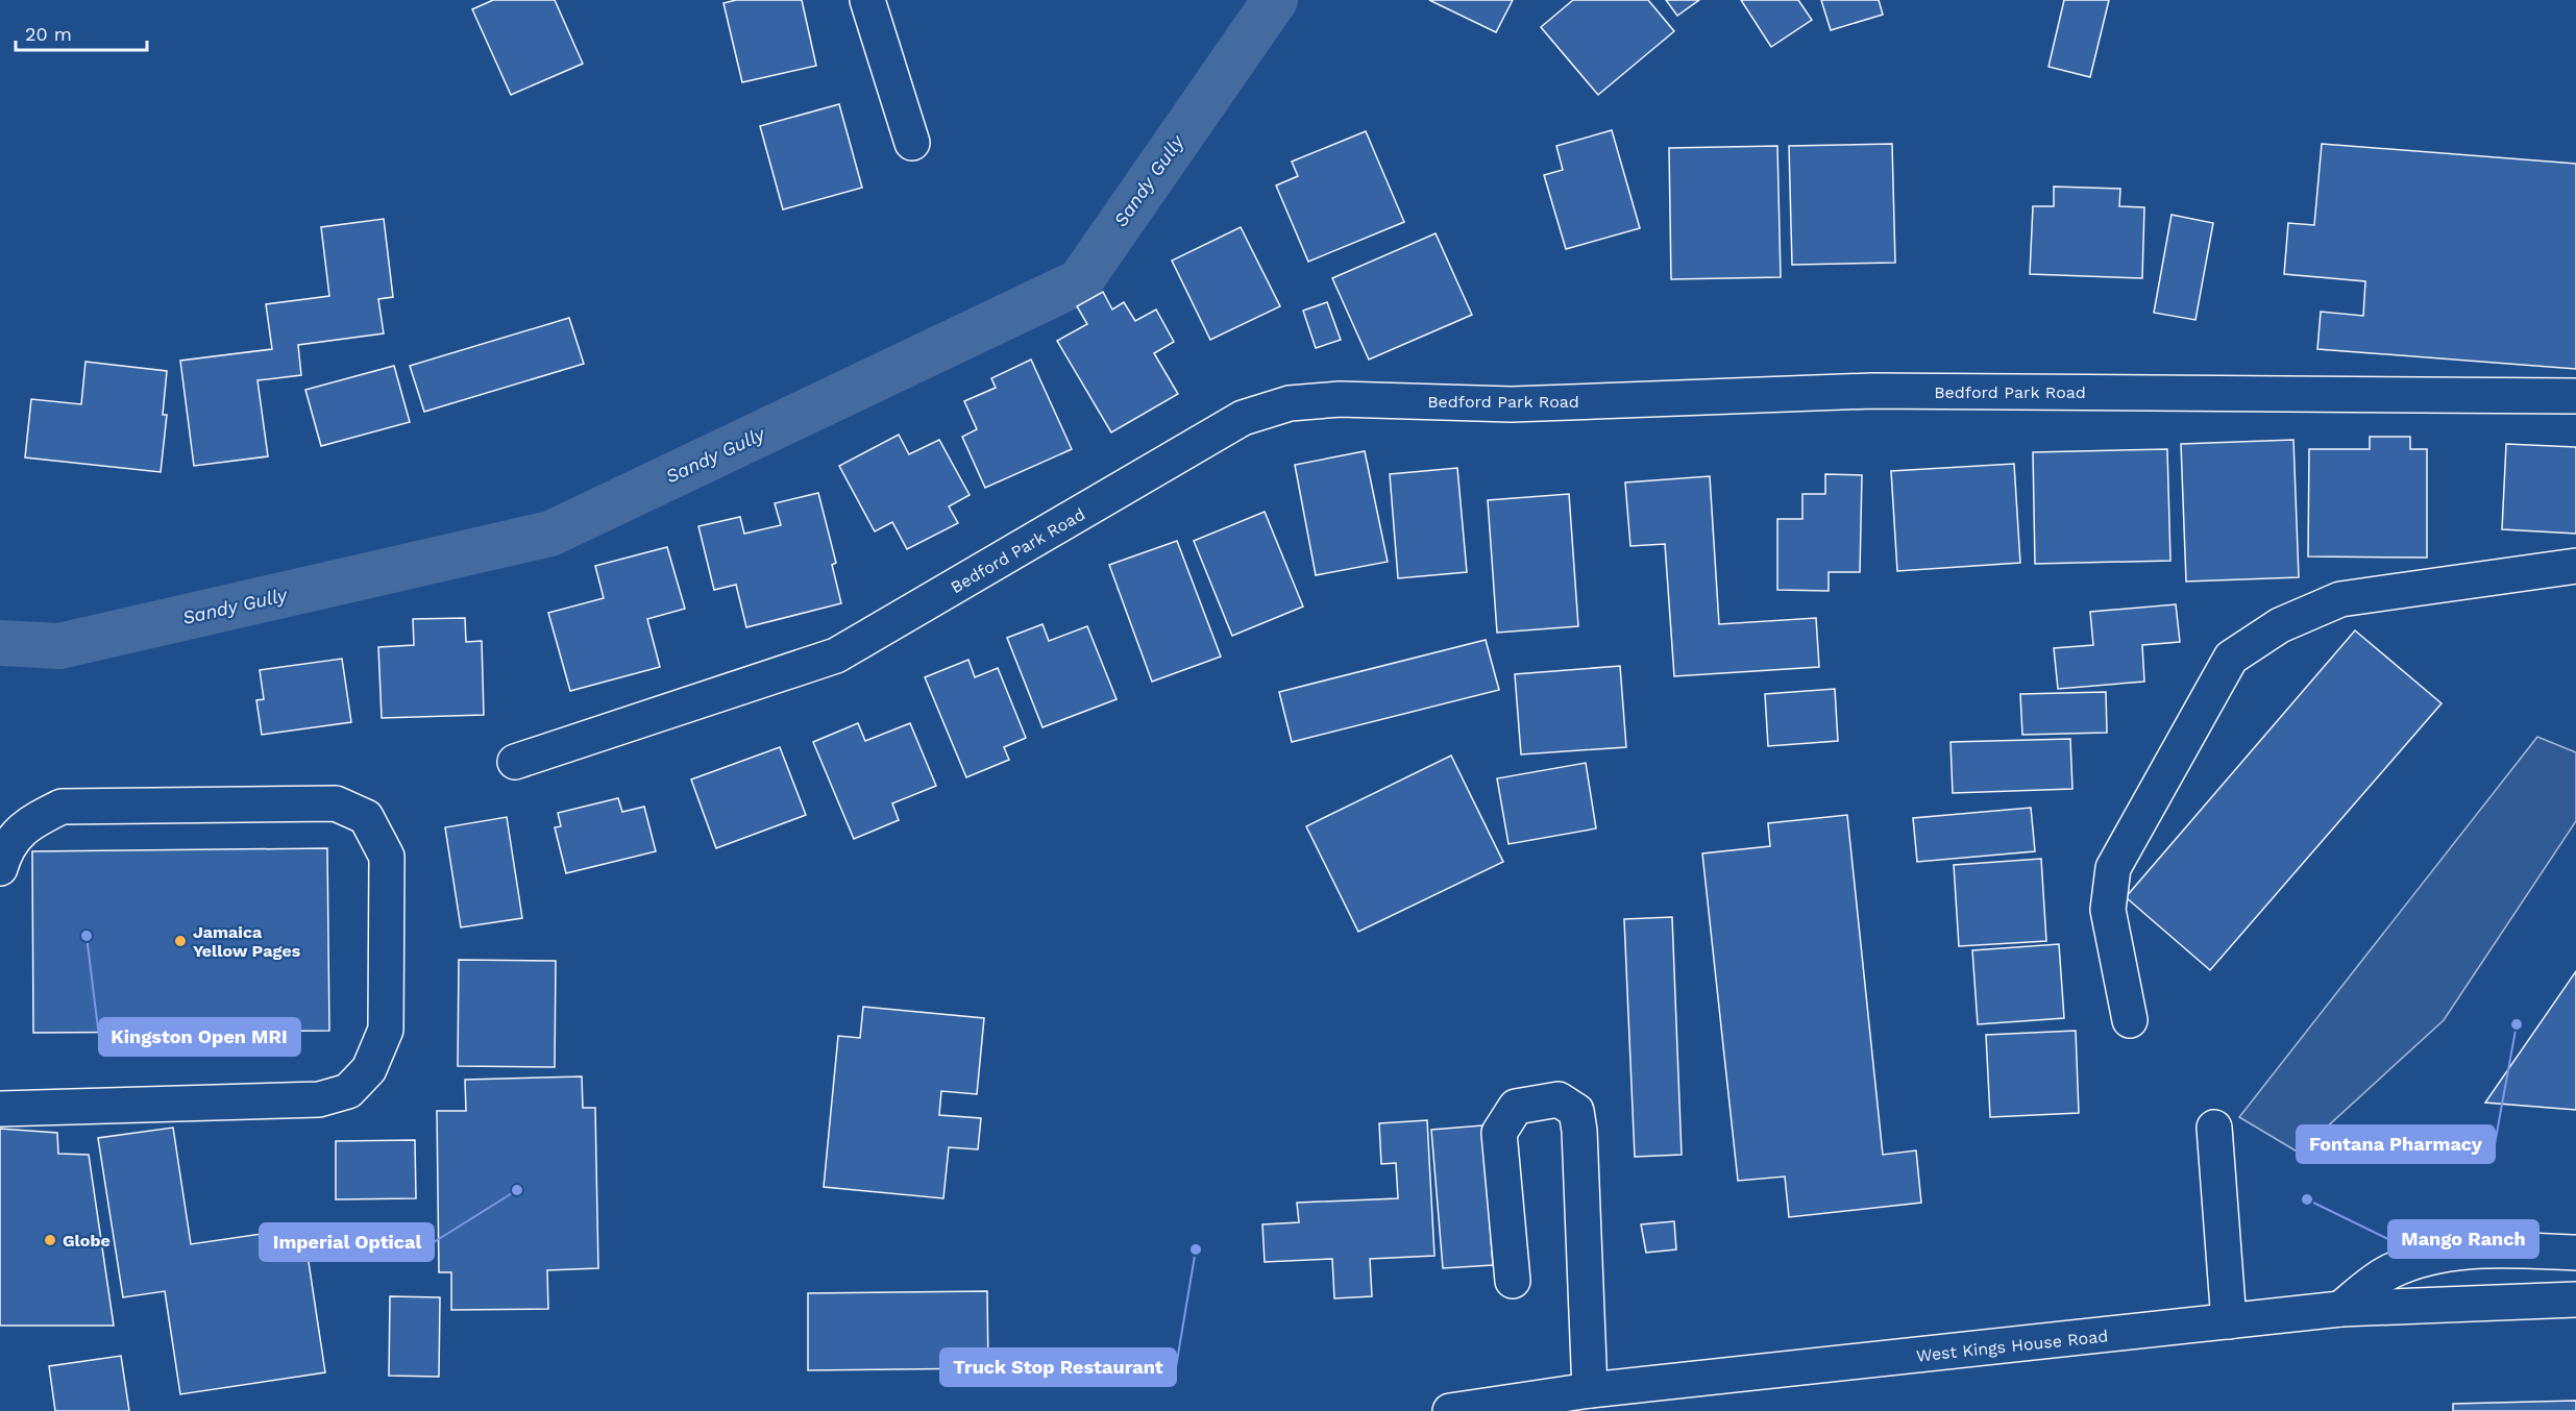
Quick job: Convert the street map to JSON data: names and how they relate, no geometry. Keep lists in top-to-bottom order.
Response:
{
  "streets": {
    "street": ["Bedford Park Road", "West Kings House Road"]
  },
  "water": ["Sandy Gully"],
  "places": [
    "Kingston Open MRI",
    "Jamaica Yellow Pages",
    "Fontana Pharmacy",
    "Imperial Optical",
    "Mango Ranch",
    "Globe",
    "Truck Stop Restaurant"
  ],
  "scale_bar": "20 m"
}
